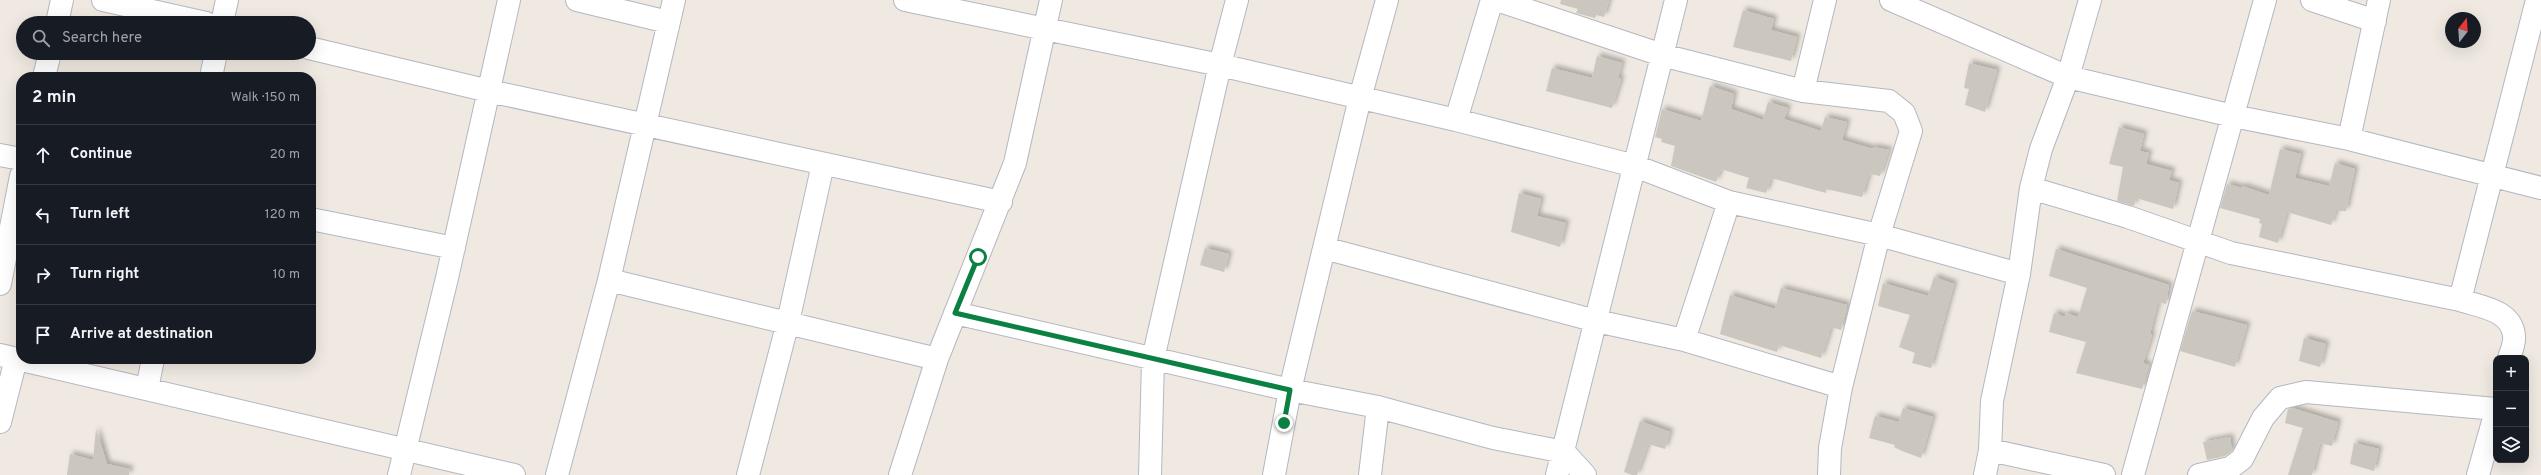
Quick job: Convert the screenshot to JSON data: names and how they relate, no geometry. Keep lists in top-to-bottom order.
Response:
{
  "north": "top",
  "page": {
    "search": "Search here",
    "heading": ["2 min", "Walk · 150 m"],
    "list": [
      ["Continue", "20 m"],
      ["Turn left", "120 m"],
      ["Turn right", "10 m"],
      "Arrive at destination"
    ],
    "map_buttons": ["+", "−"]
  }
}
